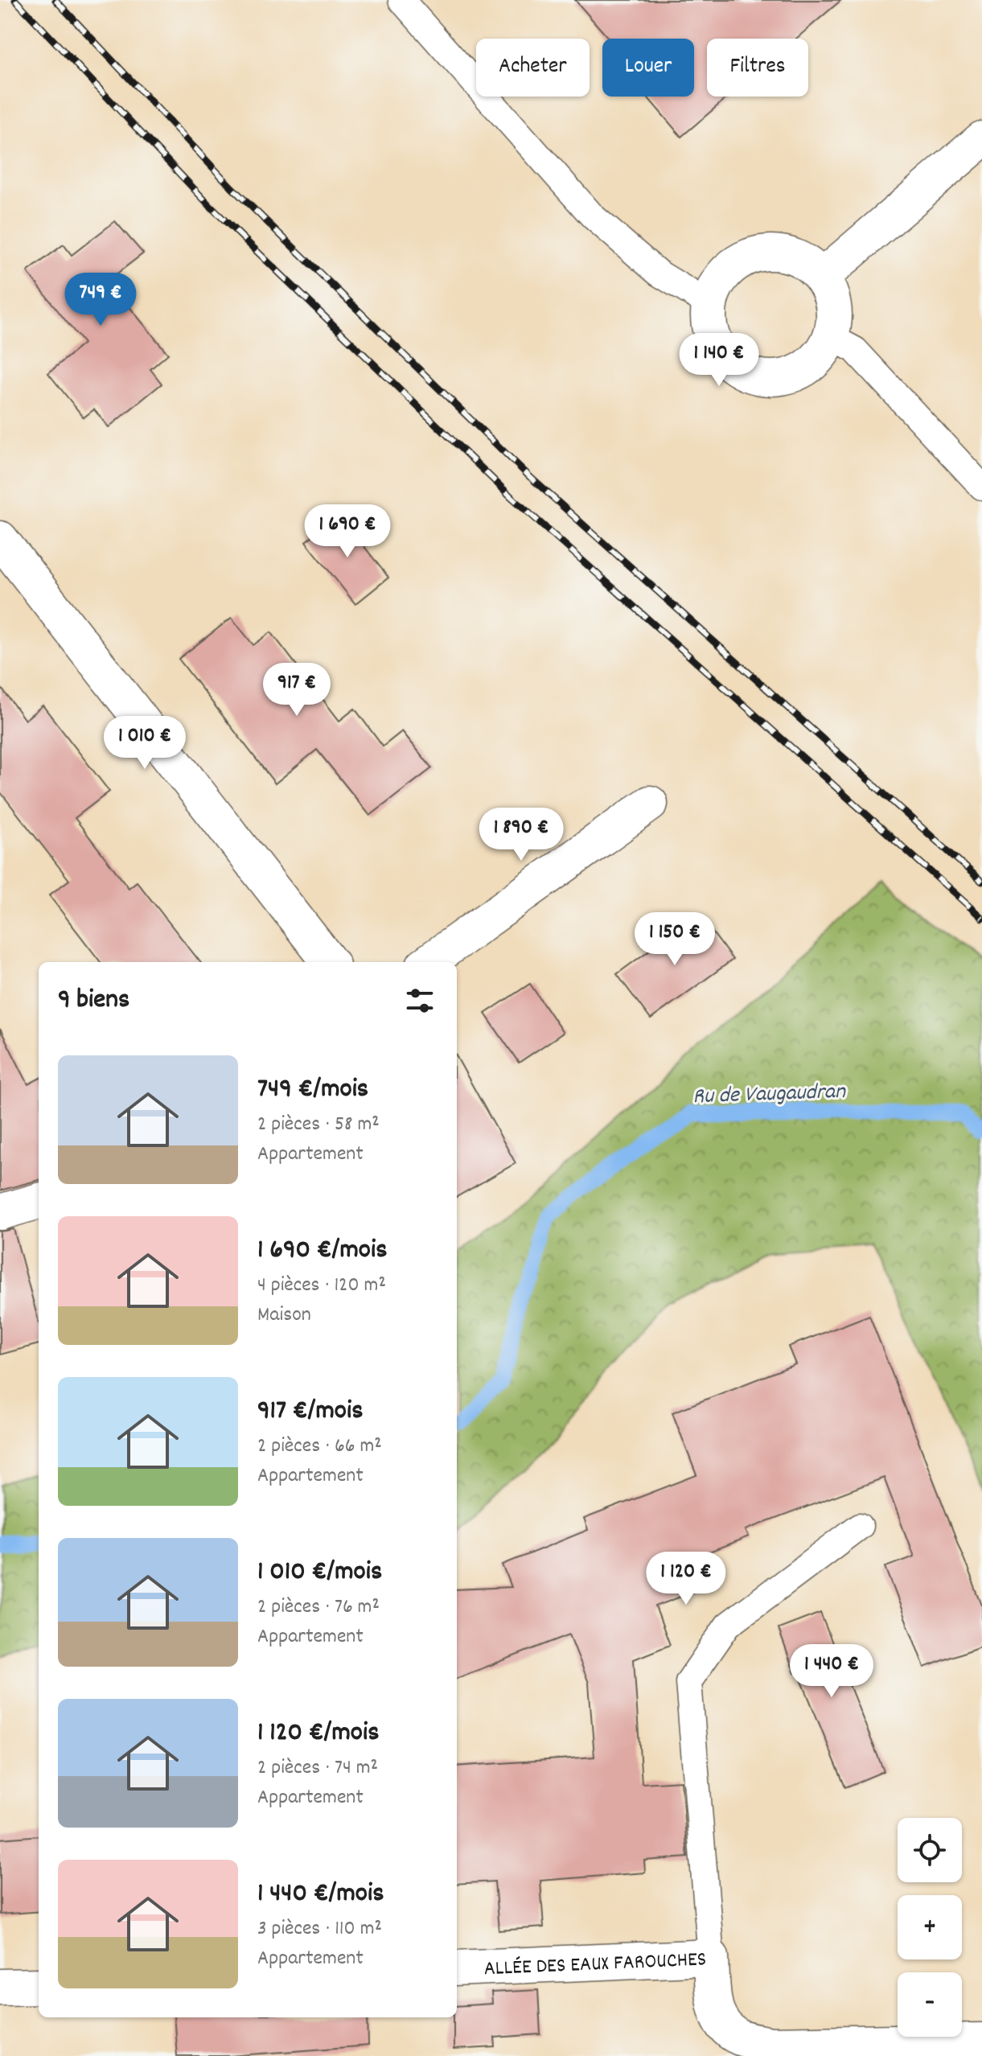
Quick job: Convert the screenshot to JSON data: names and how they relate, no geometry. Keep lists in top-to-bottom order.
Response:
{
  "streets": {
    "street": ["ALLÉE DES EAUX FAROUCHES"]
  },
  "water": ["Ru de Vaugaudran"],
  "page": {
    "chip": ["Acheter", "Louer", "Filtres"],
    "price": [
      "749 €",
      "1 140 €",
      "1 690 €",
      "917 €",
      "1 010 €",
      "1 890 €",
      "1 150 €",
      "1 120 €",
      "1 440 €"
    ],
    "heading": "9 biens",
    "list": [
      {
        "name": "749 €/mois",
        "note": "2 pièces · 58 m² · Appartement"
      },
      {
        "name": "1 690 €/mois",
        "note": "4 pièces · 120 m² · Maison"
      },
      {
        "name": "917 €/mois",
        "note": "2 pièces · 66 m² · Appartement"
      },
      {
        "name": "1 010 €/mois",
        "note": "2 pièces · 76 m² · Appartement"
      },
      {
        "name": "1 120 €/mois",
        "note": "2 pièces · 74 m² · Appartement"
      },
      {
        "name": "1 440 €/mois",
        "note": "3 pièces · 110 m² · Appartement"
      }
    ],
    "map_buttons": ["+", "−"]
  }
}
